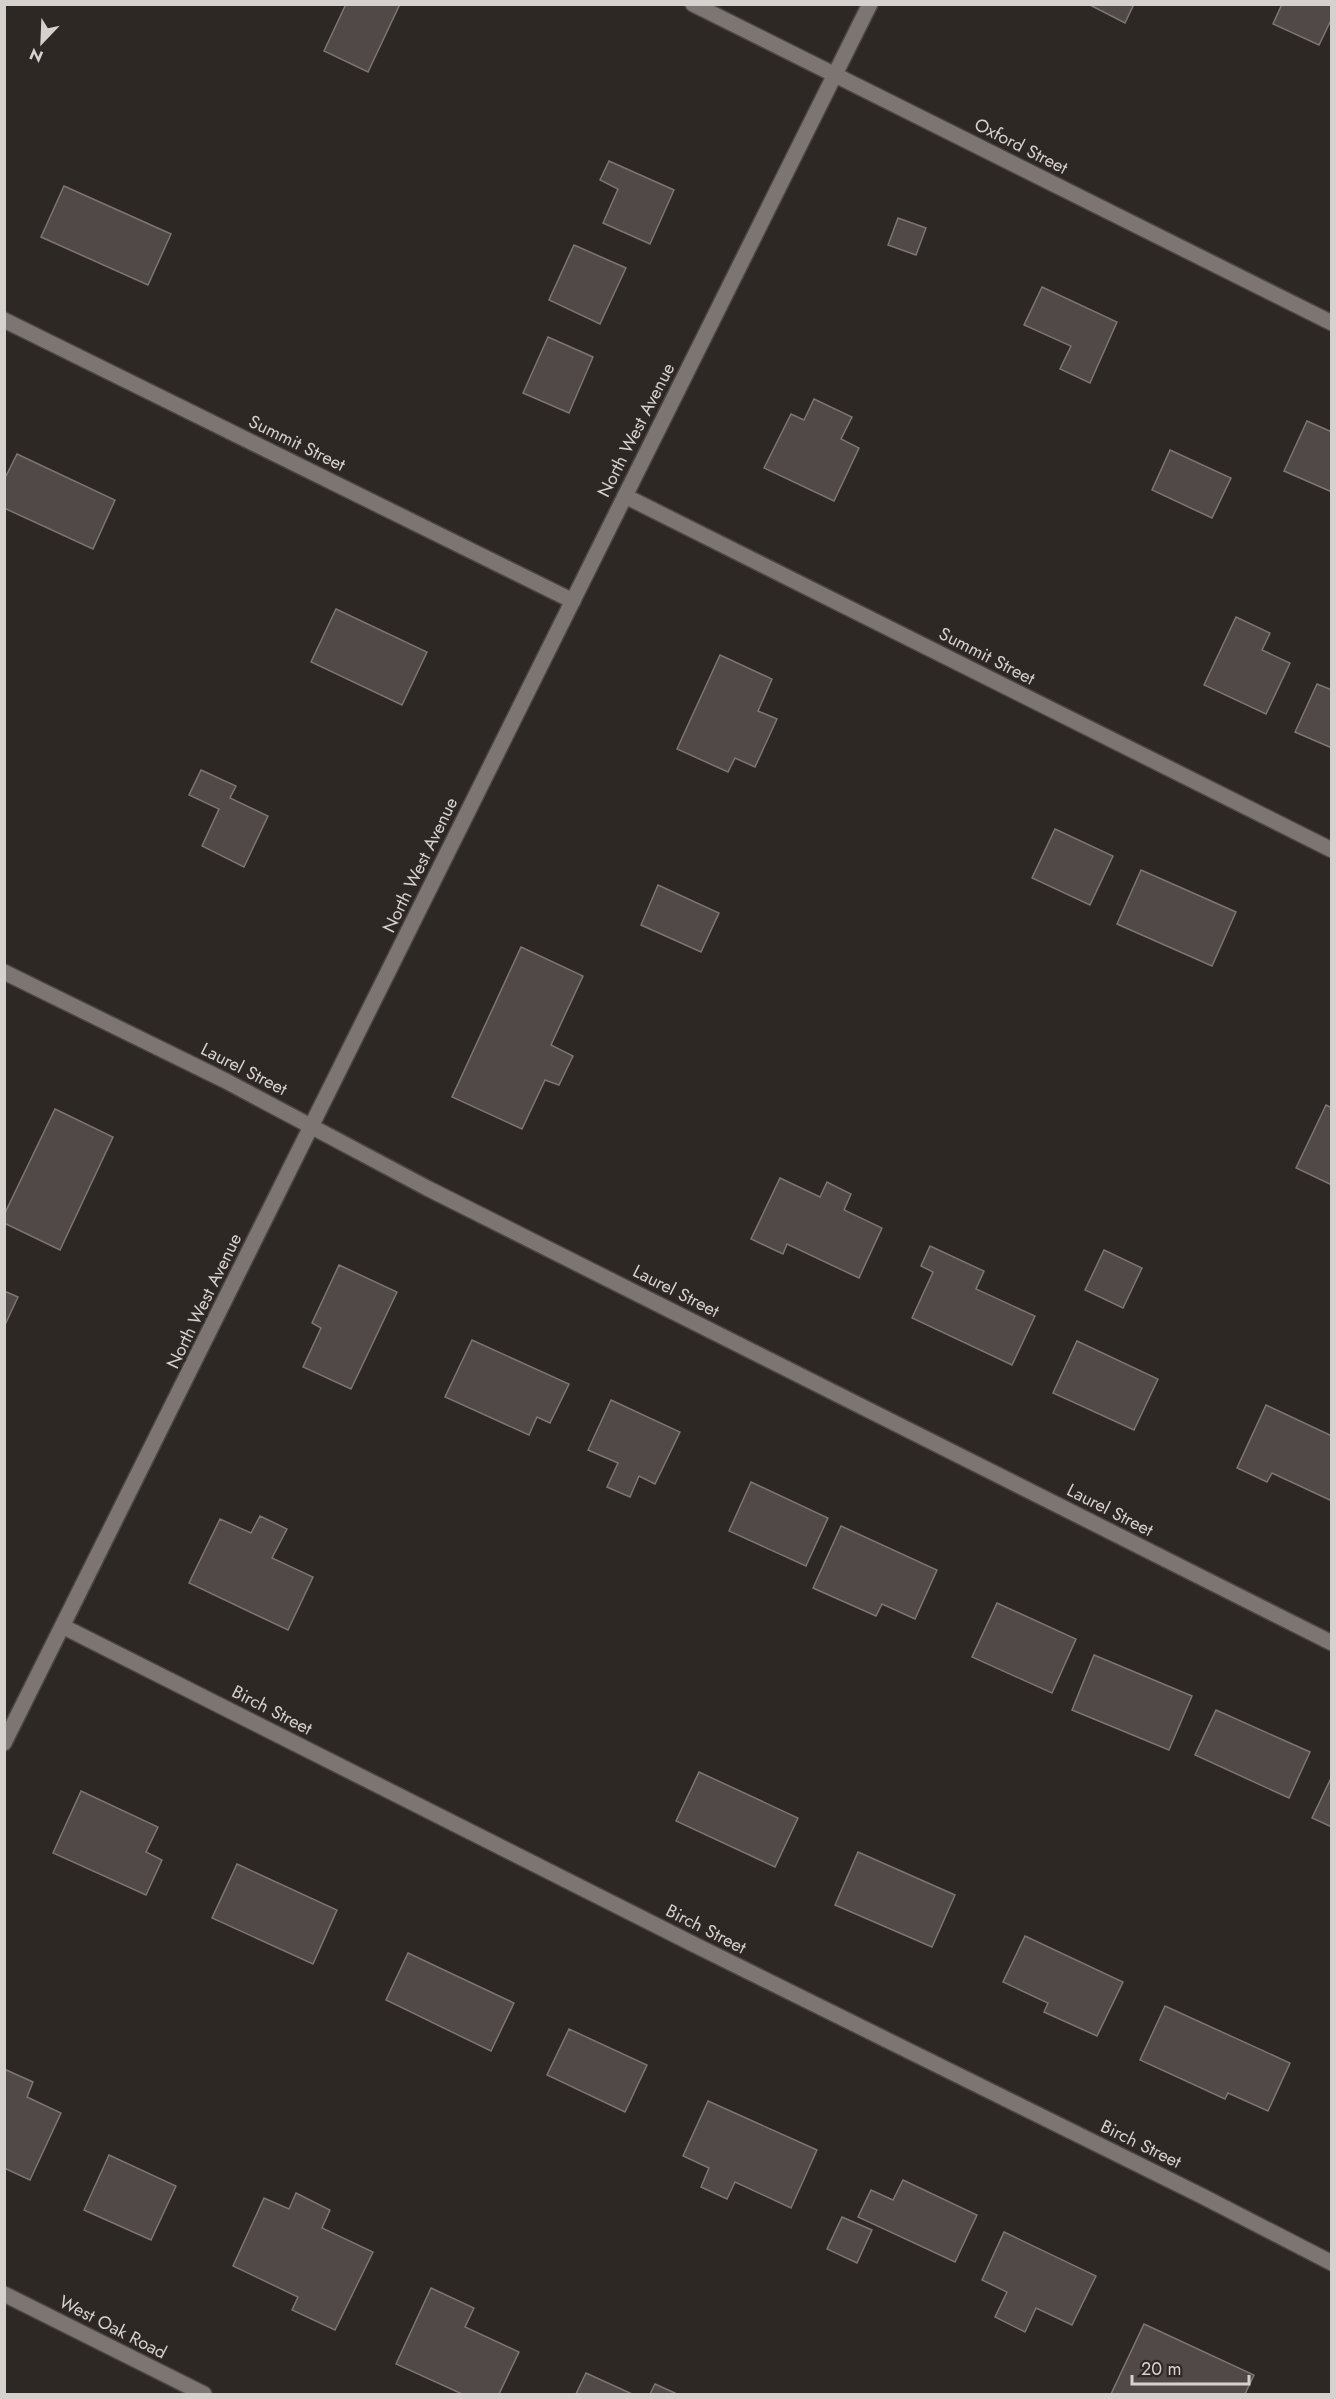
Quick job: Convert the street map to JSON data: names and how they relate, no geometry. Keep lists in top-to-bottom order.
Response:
{
  "streets": {
    "street": [
      "Oxford Street",
      "North West Avenue",
      "Summit Street",
      "Laurel Street",
      "Birch Street",
      "West Oak Road"
    ]
  },
  "crossings": [
    ["Oxford Street", "North West Avenue"],
    ["North West Avenue", "Summit Street"],
    ["North West Avenue", "Laurel Street"],
    ["North West Avenue", "Birch Street"]
  ],
  "scale_bar": "20 m",
  "north": "bottom left"
}
